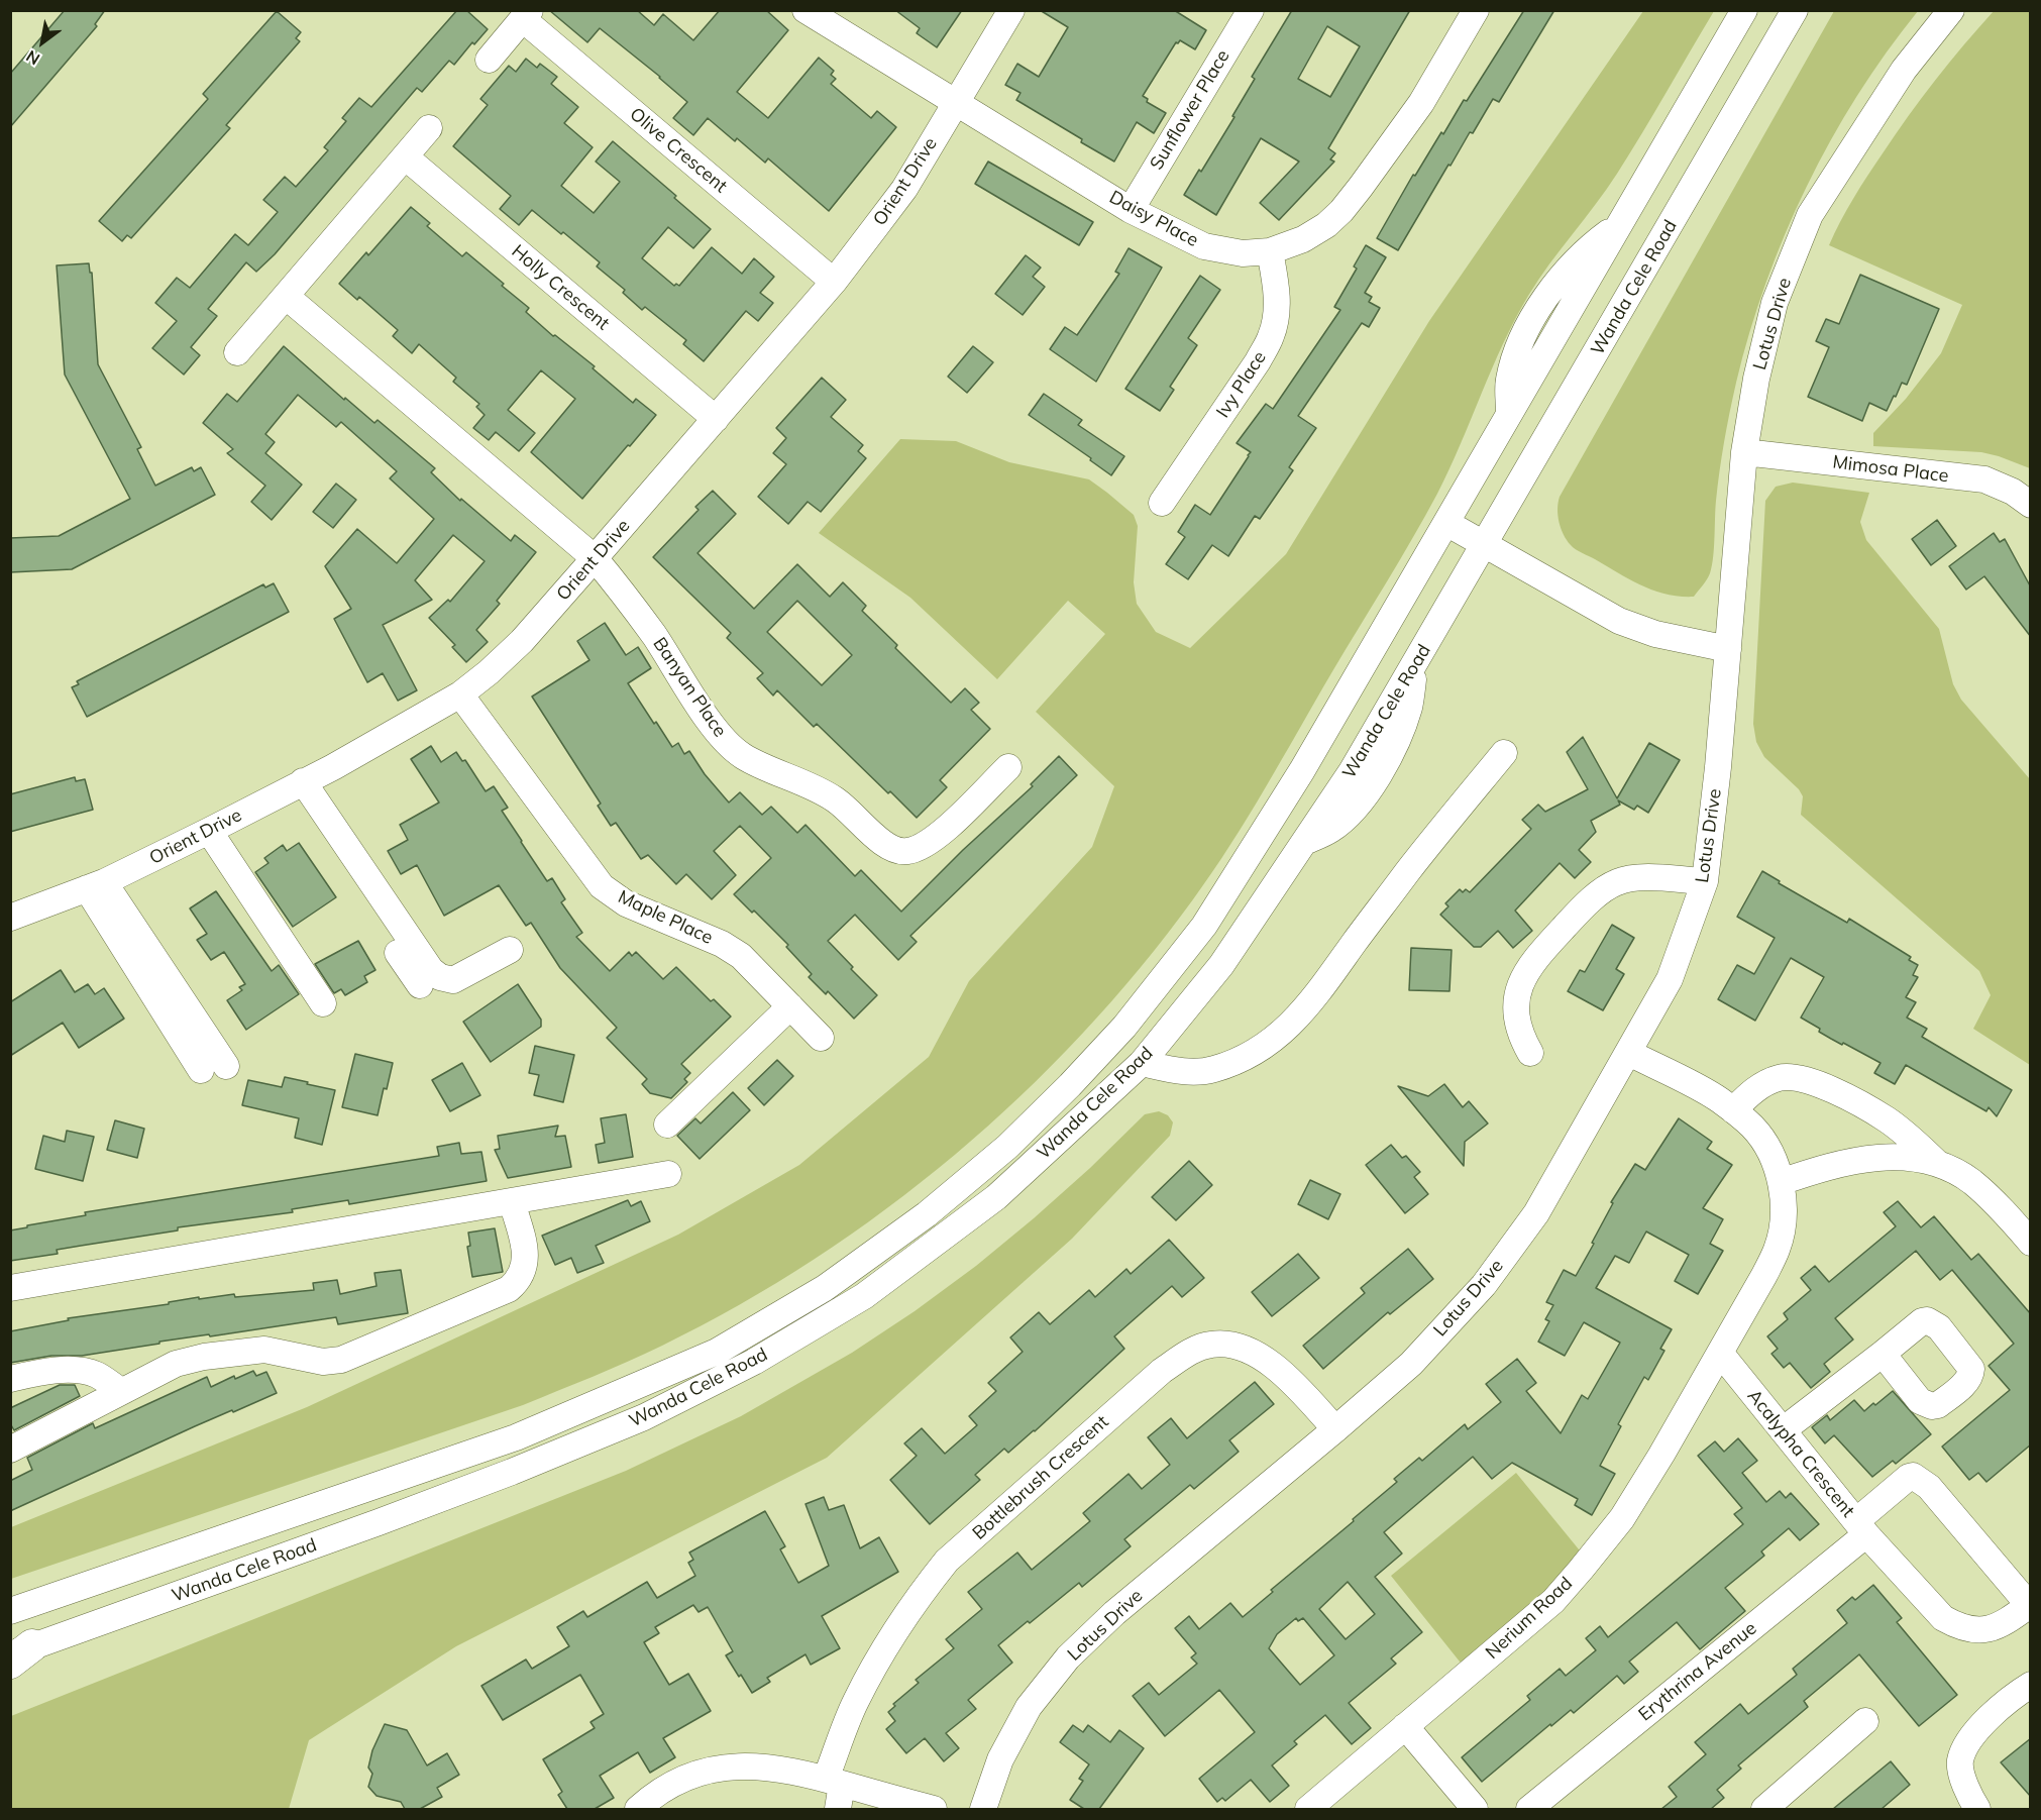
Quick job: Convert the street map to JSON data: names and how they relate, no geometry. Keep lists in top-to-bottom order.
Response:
{
  "streets": {
    "street": [
      "Sunflower Place",
      "Olive Crescent",
      "Orient Drive",
      "Daisy Place",
      "Holly Crescent",
      "Wanda Cele Road",
      "Lotus Drive",
      "Ivy Place",
      "Mimosa Place",
      "Banyan Place",
      "Maple Place",
      "Acalypha Crescent",
      "Bottlebrush Crescent",
      "Nerium Road",
      "Erythrina Avenue"
    ]
  },
  "crossings": [
    ["Sunflower Place", "Daisy Place"],
    ["Olive Crescent", "Orient Drive"],
    ["Orient Drive", "Daisy Place"],
    ["Orient Drive", "Holly Crescent"],
    ["Orient Drive", "Banyan Place"],
    ["Orient Drive", "Maple Place"],
    ["Daisy Place", "Ivy Place"],
    ["Lotus Drive", "Mimosa Place"],
    ["Lotus Drive", "Bottlebrush Crescent"],
    ["Acalypha Crescent", "Nerium Road"],
    ["Acalypha Crescent", "Erythrina Avenue"]
  ],
  "north": "bottom left"
}
